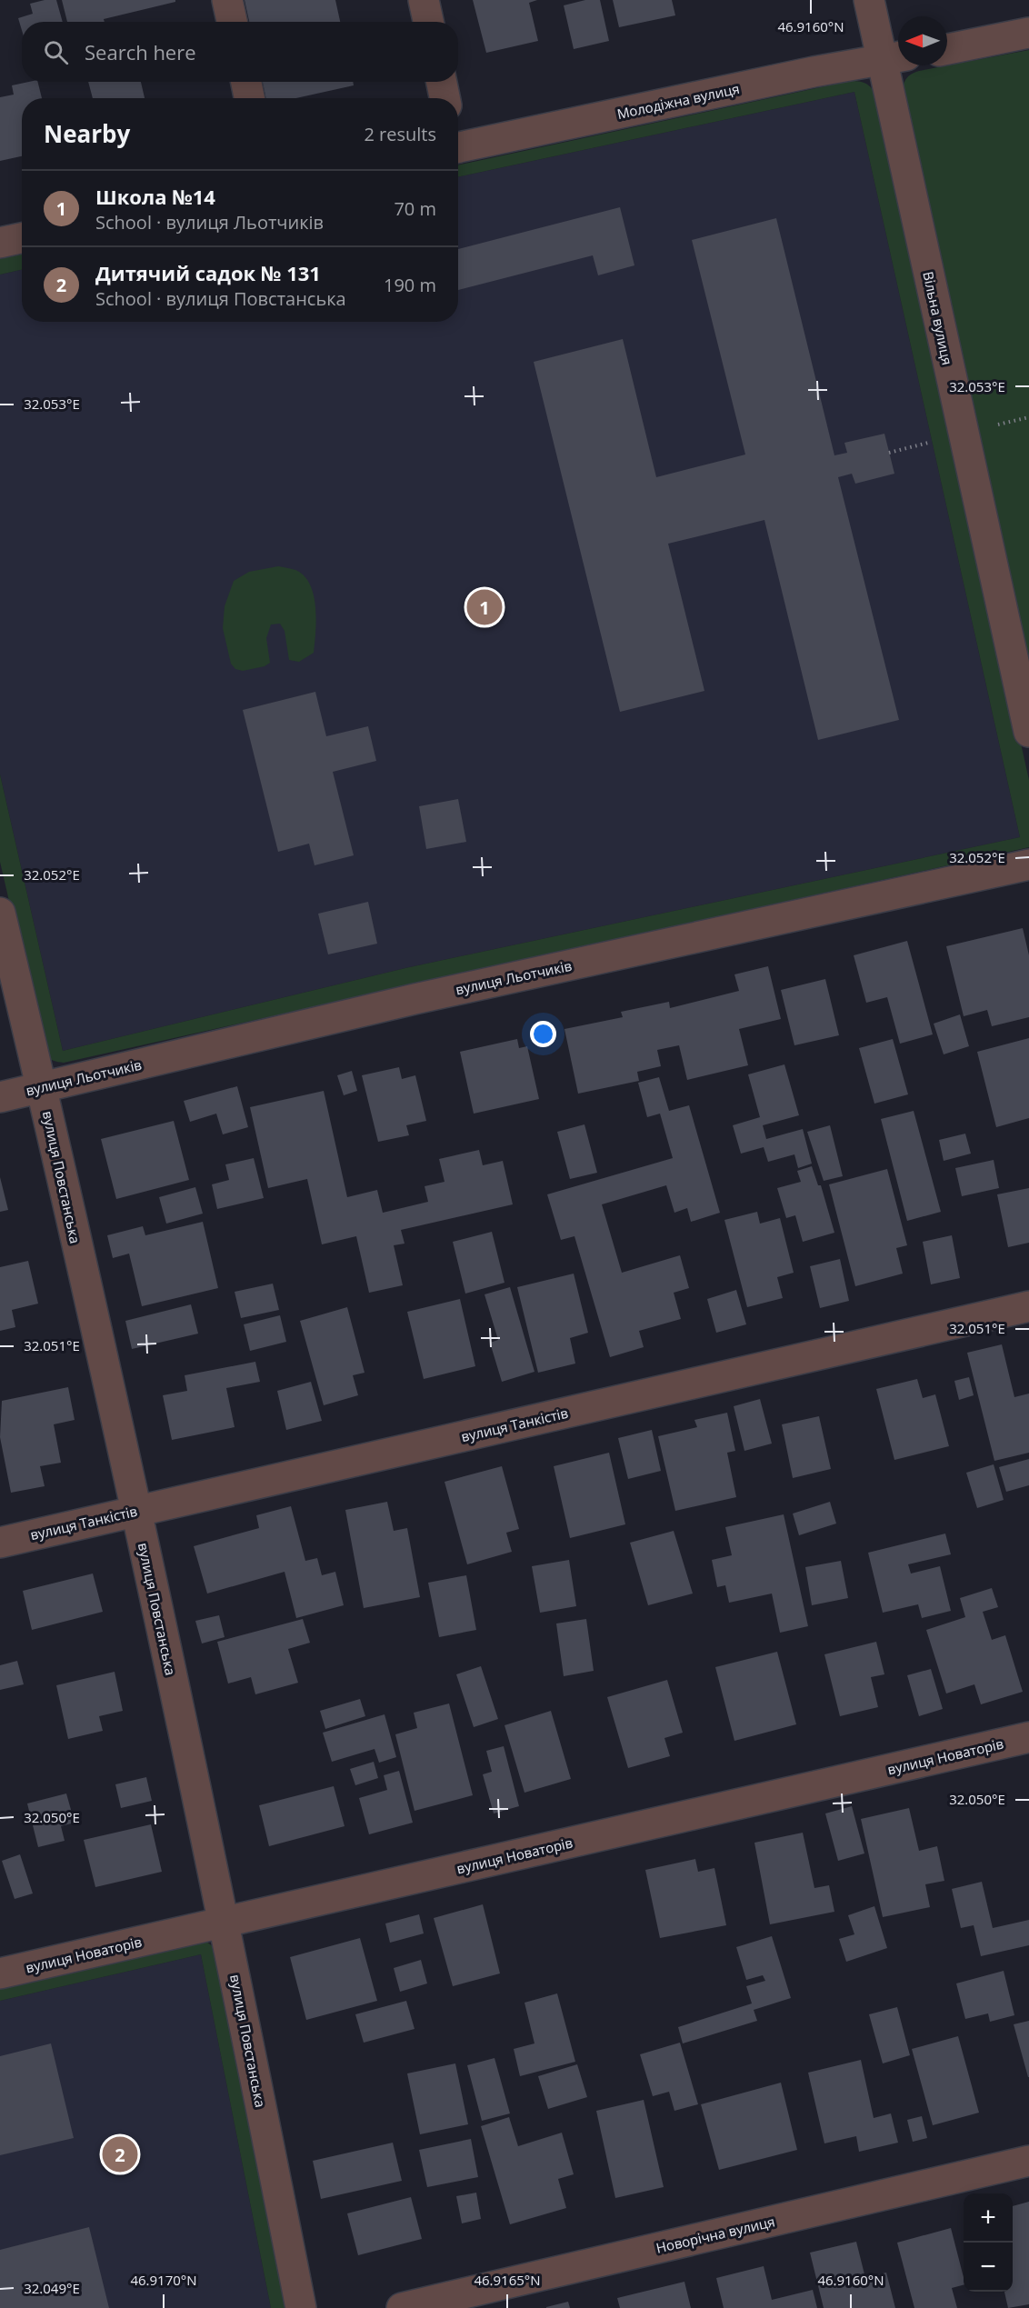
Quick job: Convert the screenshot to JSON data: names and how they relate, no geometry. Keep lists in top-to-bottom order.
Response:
{
  "streets": {
    "street": [
      "Молодіжна вулиця",
      "Вільна вулиця",
      "вулиця Льотчиків",
      "вулиця Повстанська",
      "вулиця Танкістів",
      "вулиця Новаторів",
      "Новорічна вулиця"
    ]
  },
  "crossings": [
    ["Молодіжна вулиця", "Вільна вулиця"],
    ["вулиця Льотчиків", "вулиця Повстанська"],
    ["вулиця Повстанська", "вулиця Танкістів"],
    ["вулиця Повстанська", "вулиця Новаторів"]
  ],
  "north": "left",
  "page": {
    "search": "Search here",
    "heading": ["Nearby", "2 results"],
    "list": [
      {
        "mark": "1",
        "name": "Школа №14",
        "note": "School · вулиця Льотчиків",
        "value": "70 m"
      },
      {
        "mark": "2",
        "name": "Дитячий садок № 131",
        "note": "School · вулиця Повстанська",
        "value": "190 m"
      }
    ],
    "pins": ["1", "2"],
    "map_buttons": ["+", "−"]
  },
  "coordinates": [
    "46.9160°N",
    "32.053°E",
    "32.052°E",
    "32.051°E",
    "32.050°E",
    "46.9170°N",
    "46.9165°N",
    "32.049°E"
  ]
}
